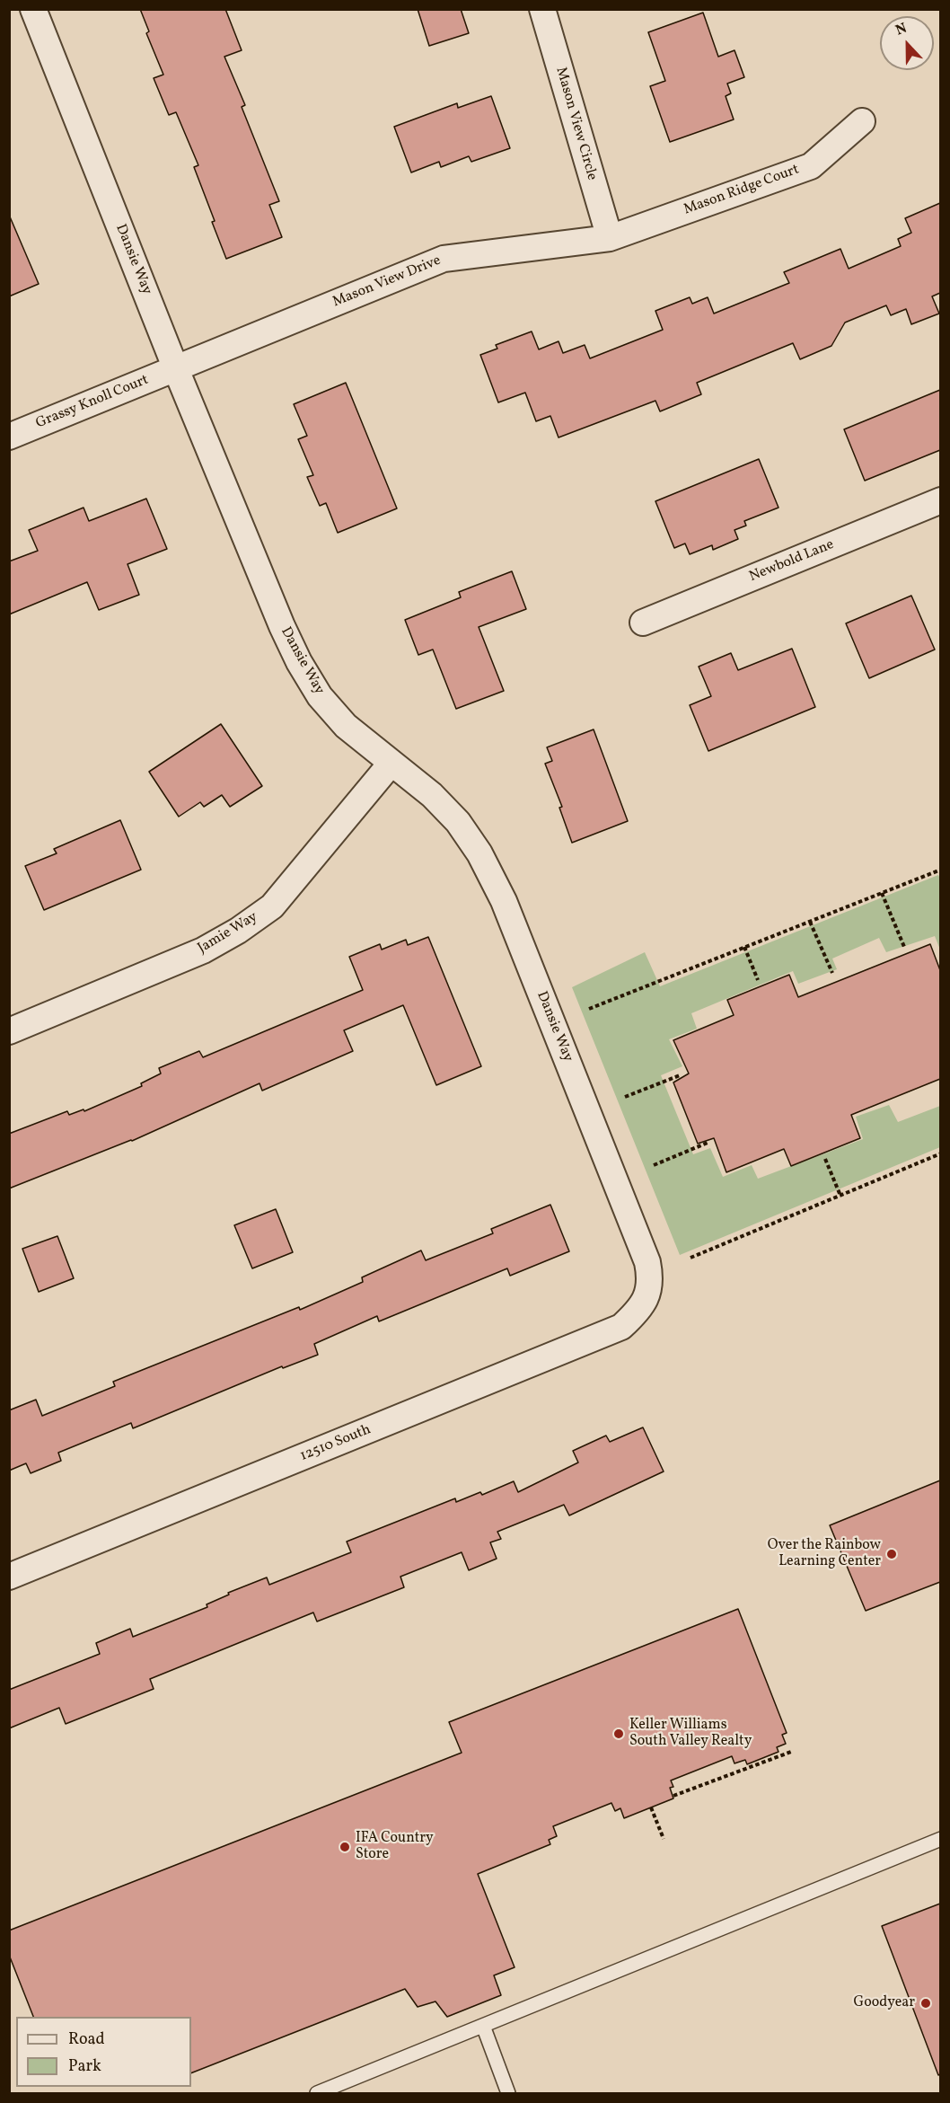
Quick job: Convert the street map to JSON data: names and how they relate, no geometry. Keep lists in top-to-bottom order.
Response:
{
  "streets": {
    "street": [
      "Mason View Circle",
      "Mason Ridge Court",
      "Dansie Way",
      "Mason View Drive",
      "Grassy Knoll Court",
      "Newbold Lane",
      "Jamie Way",
      "12510 South"
    ]
  },
  "crossings": [
    ["Mason View Circle", "Mason Ridge Court"],
    ["Mason View Circle", "Mason View Drive"],
    ["Mason Ridge Court", "Mason View Drive"],
    ["Dansie Way", "Mason View Drive"],
    ["Dansie Way", "Grassy Knoll Court"],
    ["Dansie Way", "Jamie Way"],
    ["Dansie Way", "12510 South"],
    ["Mason View Drive", "Grassy Knoll Court"]
  ],
  "places": [
    "Over the Rainbow Learning Center",
    "Keller Williams South Valley Realty",
    "IFA Country Store",
    "Goodyear"
  ],
  "legend": ["Road", "Park"],
  "north": "top"
}
